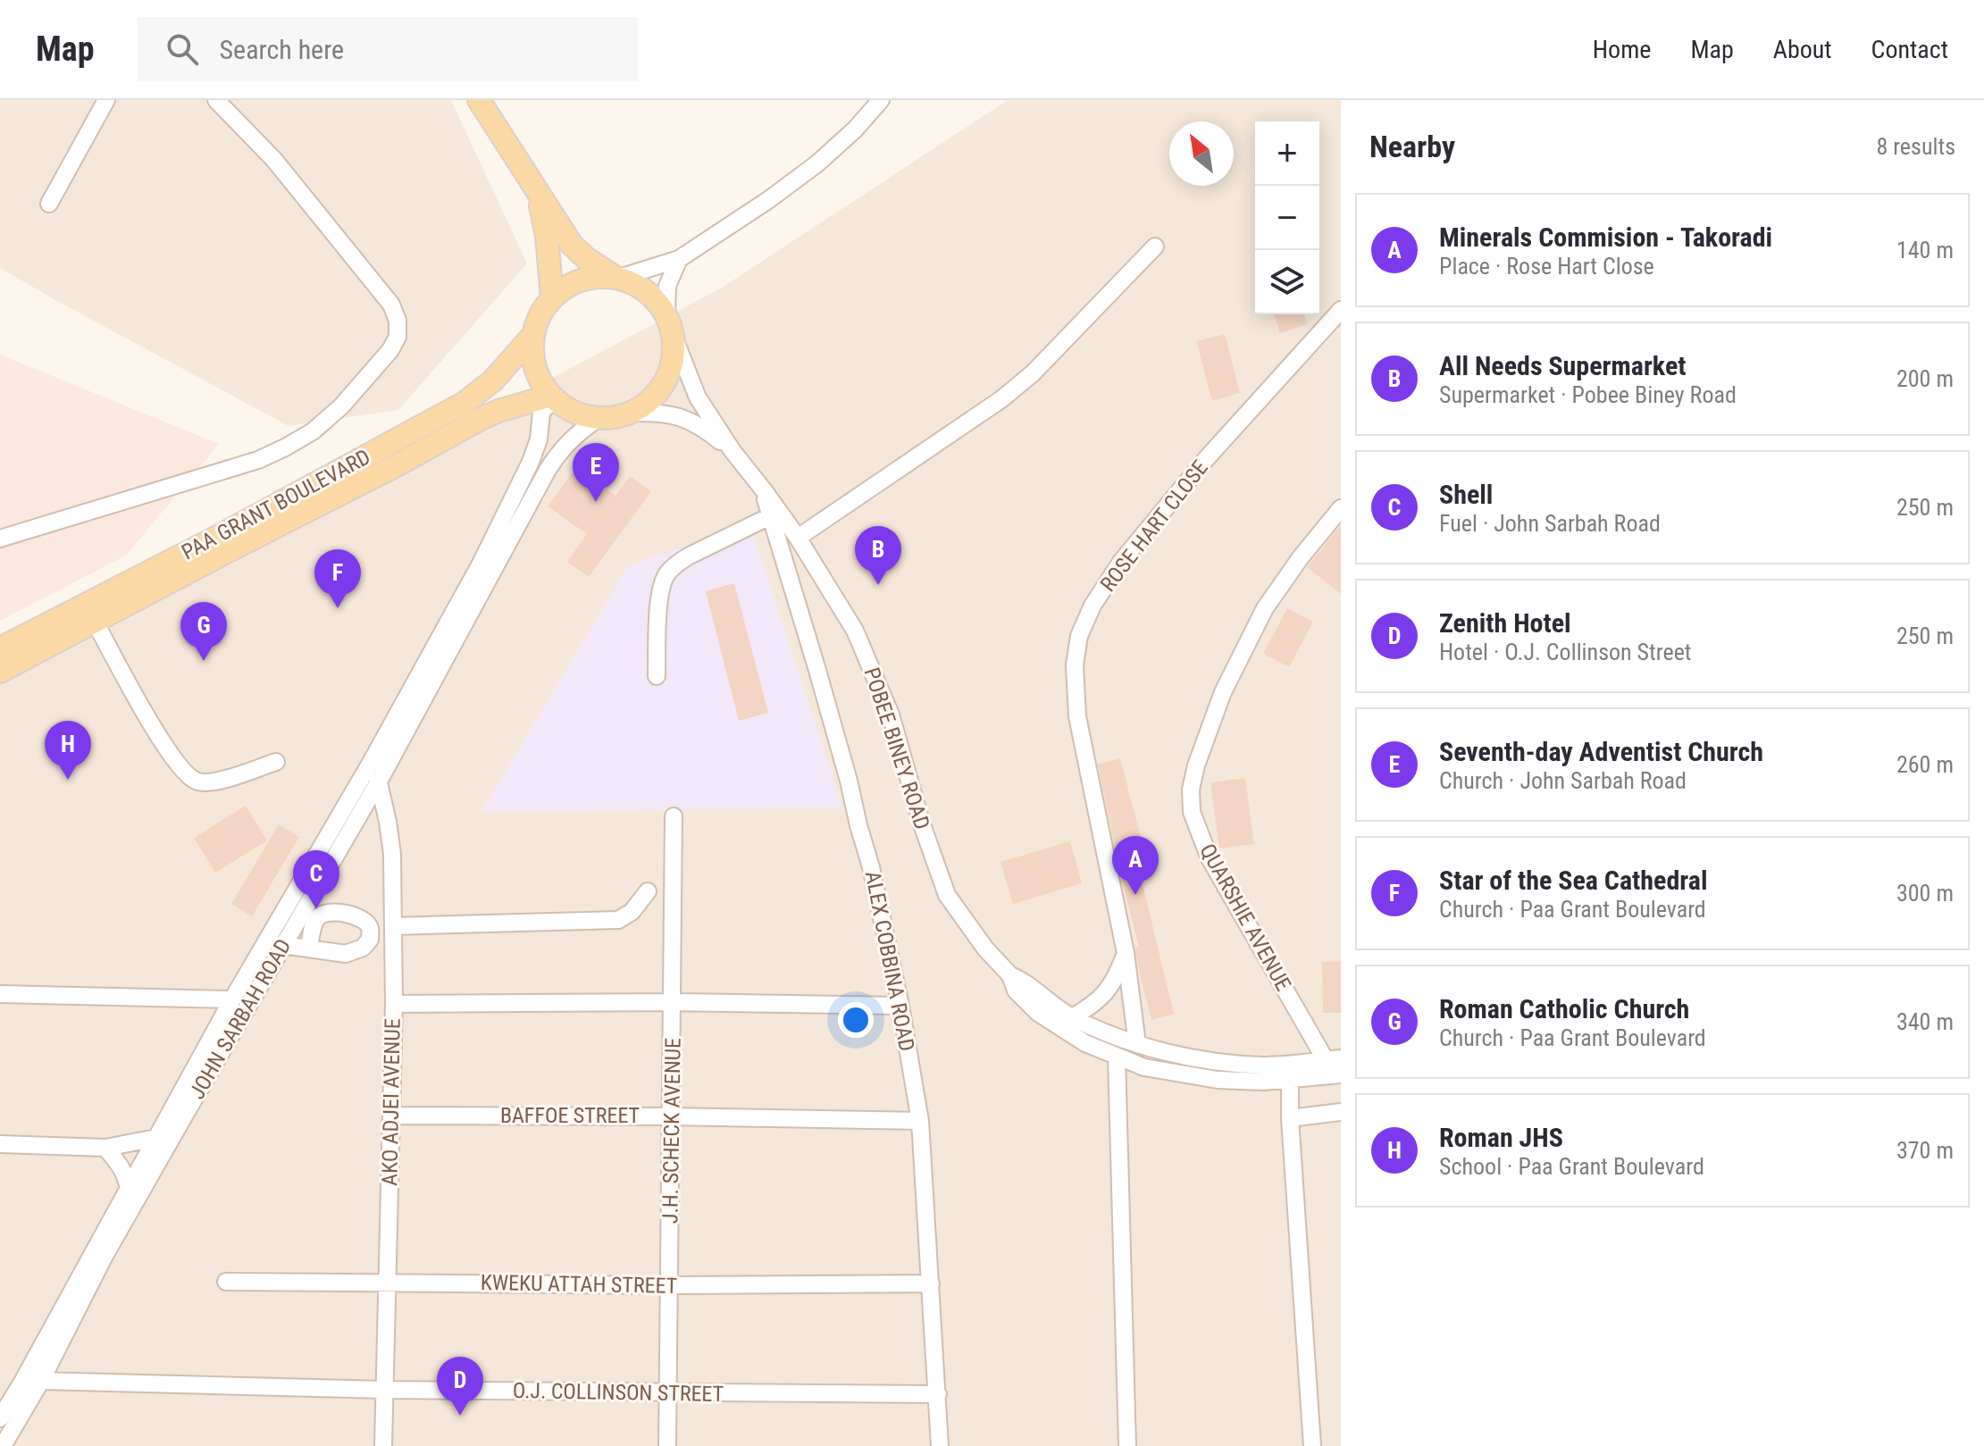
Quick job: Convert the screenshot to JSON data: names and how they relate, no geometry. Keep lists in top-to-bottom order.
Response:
{
  "streets": {
    "main road": ["PAA GRANT BOULEVARD"],
    "street": [
      "ROSE HART CLOSE",
      "POBEE BINEY ROAD",
      "QUARSHIE AVENUE",
      "ALEX COBBINA ROAD",
      "JOHN SARBAH ROAD",
      "AKO ADJEI AVENUE",
      "BAFFOE STREET",
      "J.H. SCHECK AVENUE",
      "KWEKU ATTAH STREET",
      "O.J. COLLINSON STREET"
    ]
  },
  "crossings": [
    ["PAA GRANT BOULEVARD", "JOHN SARBAH ROAD"],
    ["ROSE HART CLOSE", "POBEE BINEY ROAD"],
    ["POBEE BINEY ROAD", "QUARSHIE AVENUE"],
    ["POBEE BINEY ROAD", "ALEX COBBINA ROAD"],
    ["ALEX COBBINA ROAD", "BAFFOE STREET"],
    ["ALEX COBBINA ROAD", "KWEKU ATTAH STREET"],
    ["ALEX COBBINA ROAD", "O.J. COLLINSON STREET"],
    ["JOHN SARBAH ROAD", "AKO ADJEI AVENUE"],
    ["JOHN SARBAH ROAD", "O.J. COLLINSON STREET"],
    ["AKO ADJEI AVENUE", "BAFFOE STREET"],
    ["AKO ADJEI AVENUE", "KWEKU ATTAH STREET"],
    ["AKO ADJEI AVENUE", "O.J. COLLINSON STREET"],
    ["BAFFOE STREET", "J.H. SCHECK AVENUE"],
    ["J.H. SCHECK AVENUE", "KWEKU ATTAH STREET"],
    ["J.H. SCHECK AVENUE", "O.J. COLLINSON STREET"]
  ],
  "north": "top left",
  "page": {
    "header": "Map",
    "search": "Search here",
    "nav": [
      "Home",
      "Map",
      "About",
      "Contact"
    ],
    "heading": ["Nearby", "8 results"],
    "map_buttons": ["+", "−"],
    "list": [
      {
        "mark": "A",
        "name": "Minerals Commision - Takoradi",
        "note": "Place · Rose Hart Close",
        "value": "140 m"
      },
      {
        "mark": "B",
        "name": "All Needs Supermarket",
        "note": "Supermarket · Pobee Biney Road",
        "value": "200 m"
      },
      {
        "mark": "C",
        "name": "Shell",
        "note": "Fuel · John Sarbah Road",
        "value": "250 m"
      },
      {
        "mark": "D",
        "name": "Zenith Hotel",
        "note": "Hotel · O.J. Collinson Street",
        "value": "250 m"
      },
      {
        "mark": "E",
        "name": "Seventh-day Adventist Church",
        "note": "Church · John Sarbah Road",
        "value": "260 m"
      },
      {
        "mark": "F",
        "name": "Star of the Sea Cathedral",
        "note": "Church · Paa Grant Boulevard",
        "value": "300 m"
      },
      {
        "mark": "G",
        "name": "Roman Catholic Church",
        "note": "Church · Paa Grant Boulevard",
        "value": "340 m"
      },
      {
        "mark": "H",
        "name": "Roman JHS",
        "note": "School · Paa Grant Boulevard",
        "value": "370 m"
      }
    ],
    "pins": [
      "E",
      "B",
      "F",
      "G",
      "H",
      "A",
      "C",
      "D"
    ]
  }
}
